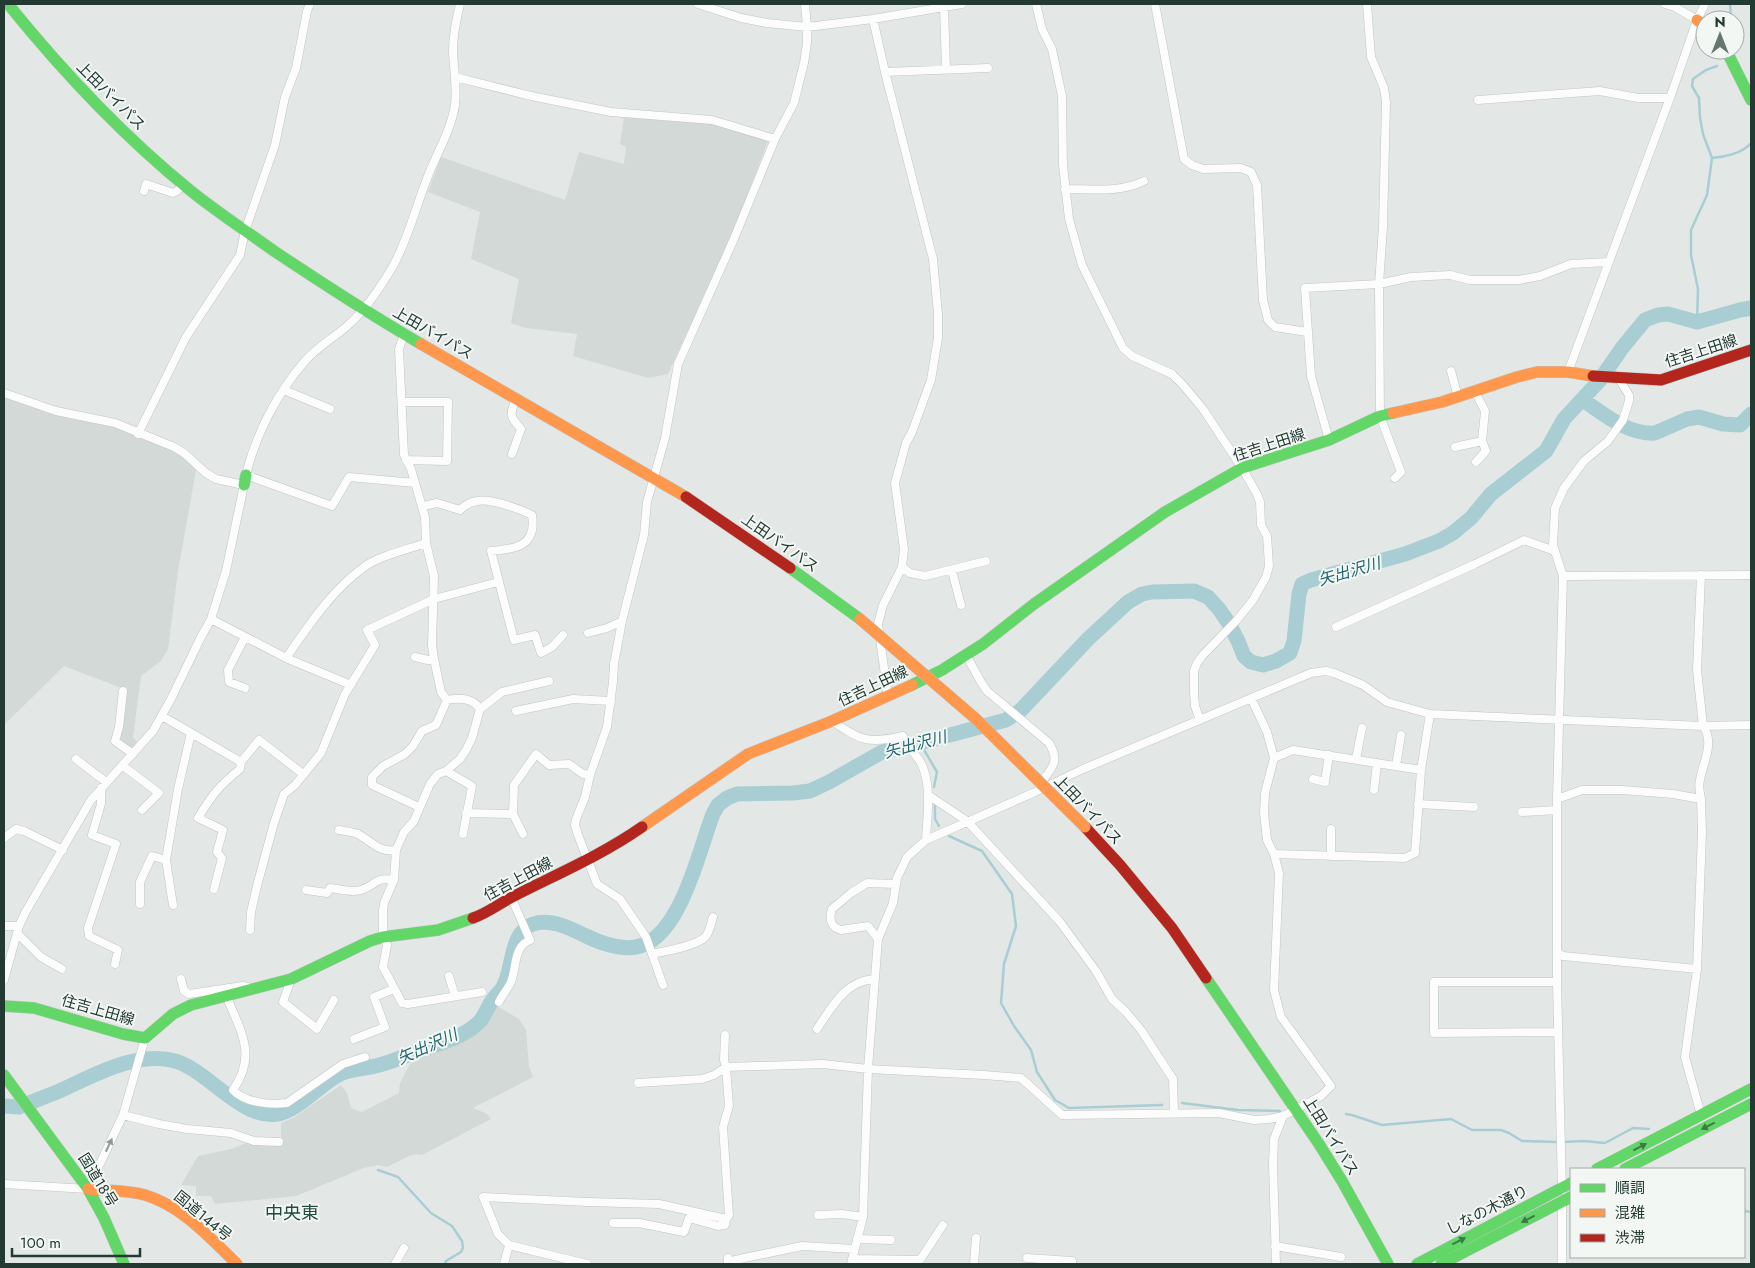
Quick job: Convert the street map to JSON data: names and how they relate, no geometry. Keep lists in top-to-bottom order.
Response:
{
  "streets": {
    "main road": [
      "上田バイパス",
      "住吉上田線",
      "国道18号",
      "しなの木通り",
      "国道144号"
    ]
  },
  "crossings": [
    ["国道18号", "国道144号"]
  ],
  "districts": ["中央東"],
  "water": ["矢出沢川"],
  "legend": ["順調", "混雑", "渋滞"],
  "scale_bar": "100 m",
  "north": "top"
}
